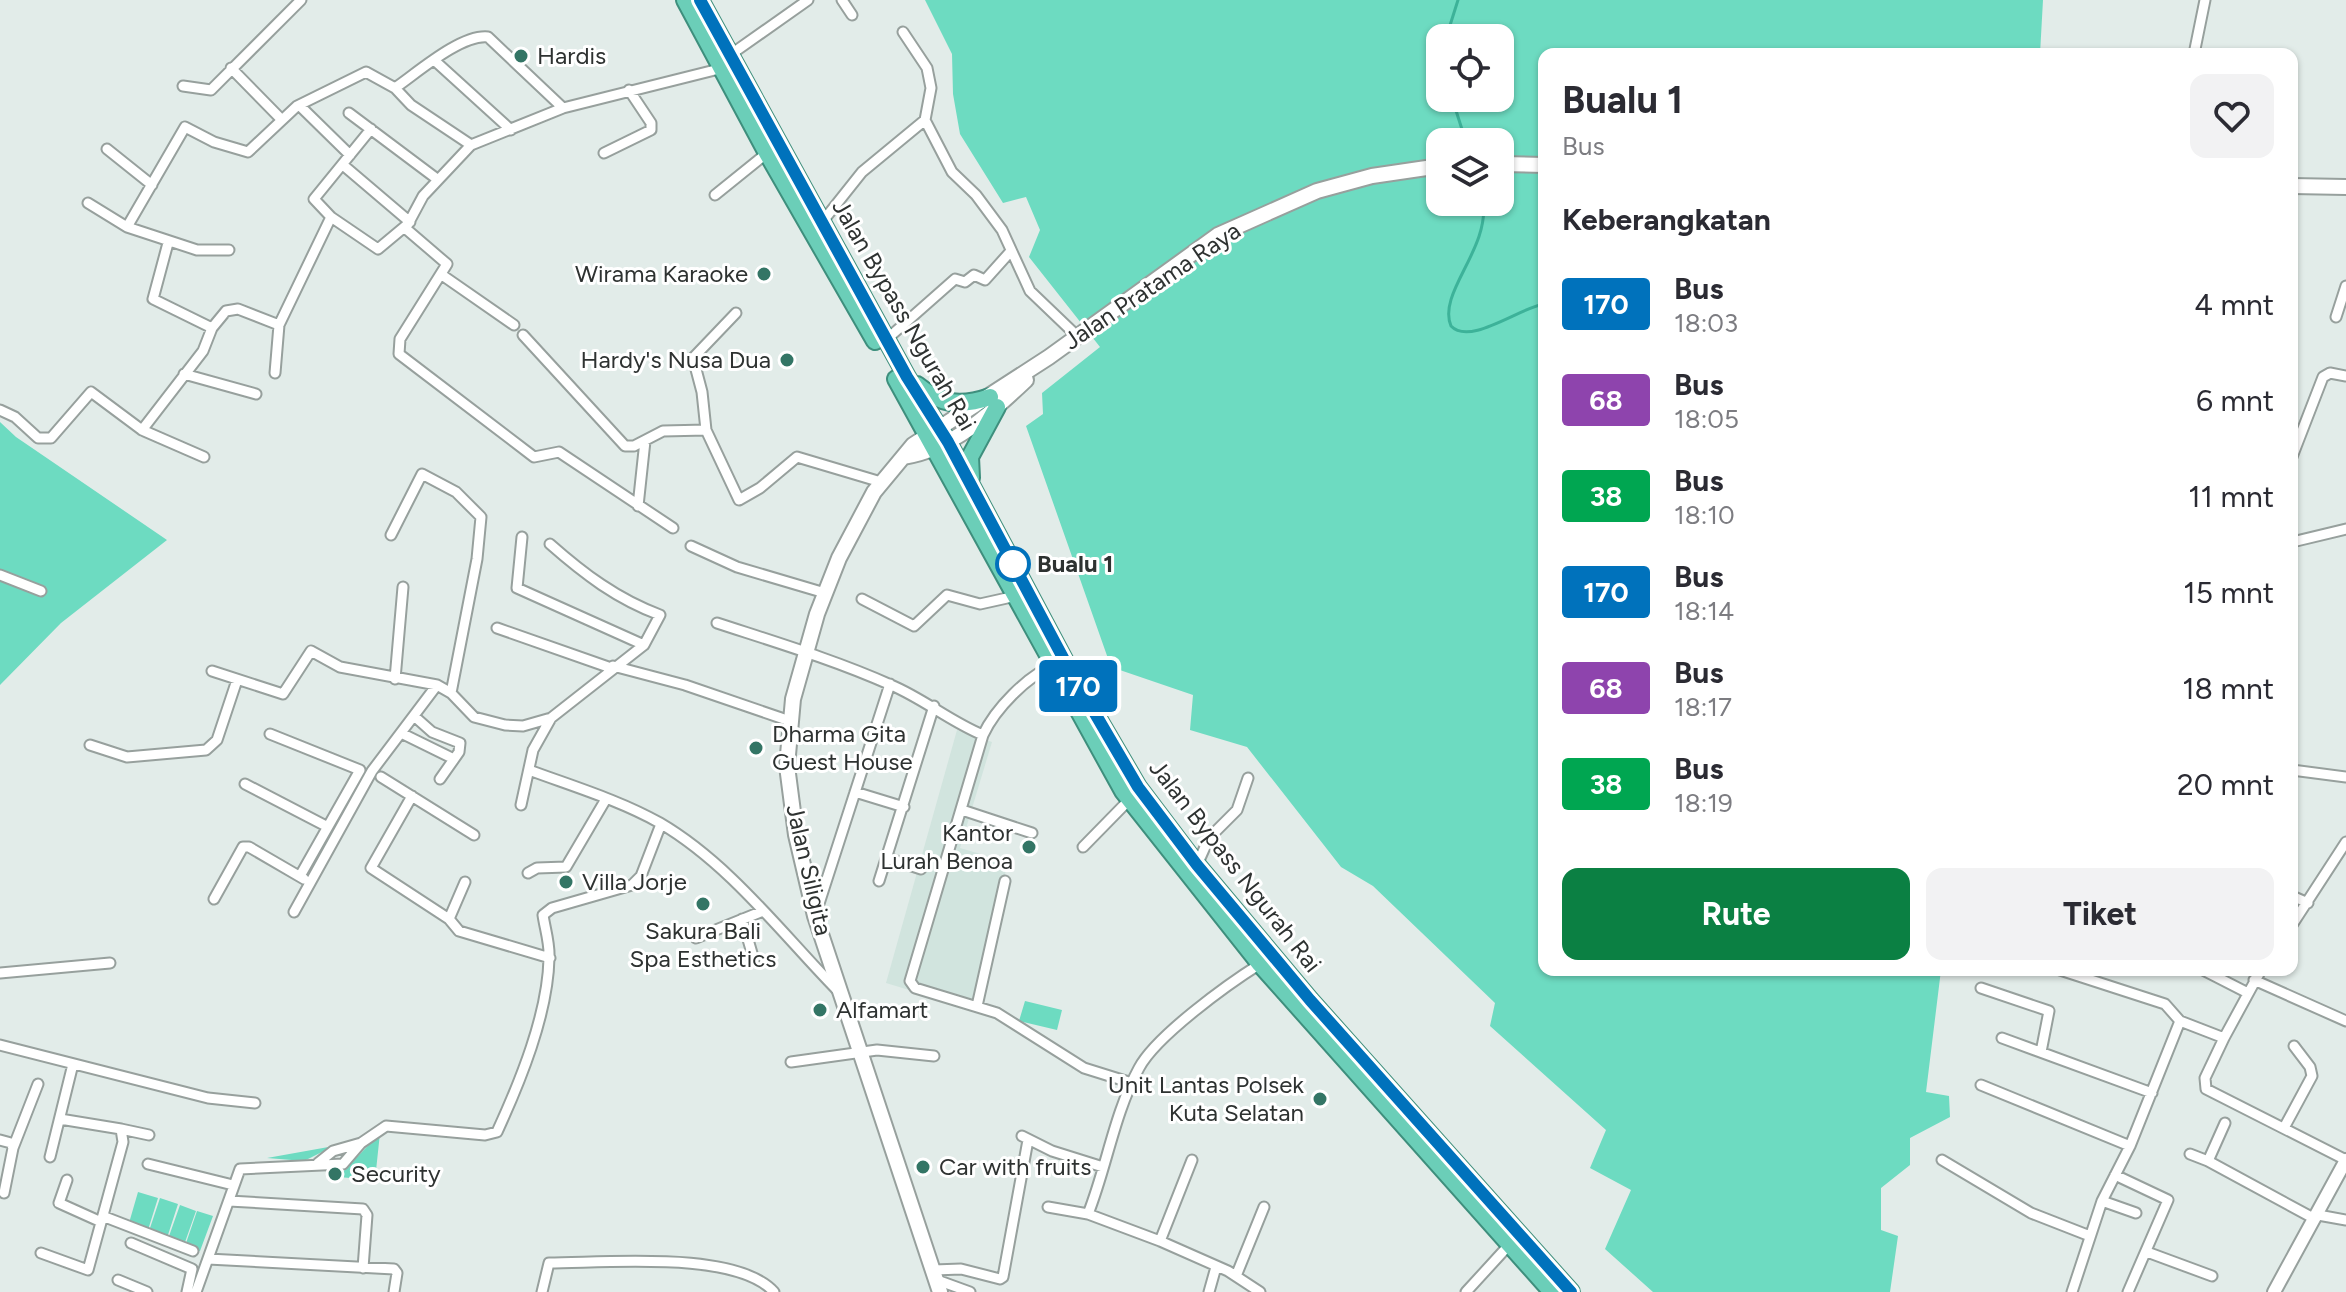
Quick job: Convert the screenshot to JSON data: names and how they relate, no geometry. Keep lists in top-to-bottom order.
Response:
{
  "streets": {
    "highway": ["Jalan Bypass Ngurah Rai"],
    "main road": ["Jalan Pratama Raya", "Jalan Siligita"]
  },
  "crossings": [
    ["Jalan Pratama Raya", "Jalan Bypass Ngurah Rai"],
    ["Jalan Pratama Raya", "Jalan Siligita"],
    ["Jalan Bypass Ngurah Rai", "Jalan Siligita"]
  ],
  "places": [
    "Hardis",
    "Wirama Karaoke",
    "Hardy's Nusa Dua",
    "Bualu 1",
    "Dharma Gita Guest House",
    "Kantor Lurah Benoa",
    "Villa Jorje",
    "Sakura Bali Spa Esthetics",
    "Alfamart",
    "Unit Lantas Polsek Kuta Selatan",
    "Car with fruits",
    "Security"
  ],
  "lines": ["bus line 170"],
  "page": {
    "on_map": "170",
    "heading": [
      ["Bualu 1", "Bus"],
      "Keberangkatan"
    ],
    "list": [
      {
        "mark": "170",
        "name": "Bus",
        "note": "18:03",
        "value": "4 mnt"
      },
      {
        "mark": "68",
        "name": "Bus",
        "note": "18:05",
        "value": "6 mnt"
      },
      {
        "mark": "38",
        "name": "Bus",
        "note": "18:10",
        "value": "11 mnt"
      },
      {
        "mark": "170",
        "name": "Bus",
        "note": "18:14",
        "value": "15 mnt"
      },
      {
        "mark": "68",
        "name": "Bus",
        "note": "18:17",
        "value": "18 mnt"
      },
      {
        "mark": "38",
        "name": "Bus",
        "note": "18:19",
        "value": "20 mnt"
      }
    ],
    "buttons": ["Rute", "Tiket"]
  }
}
